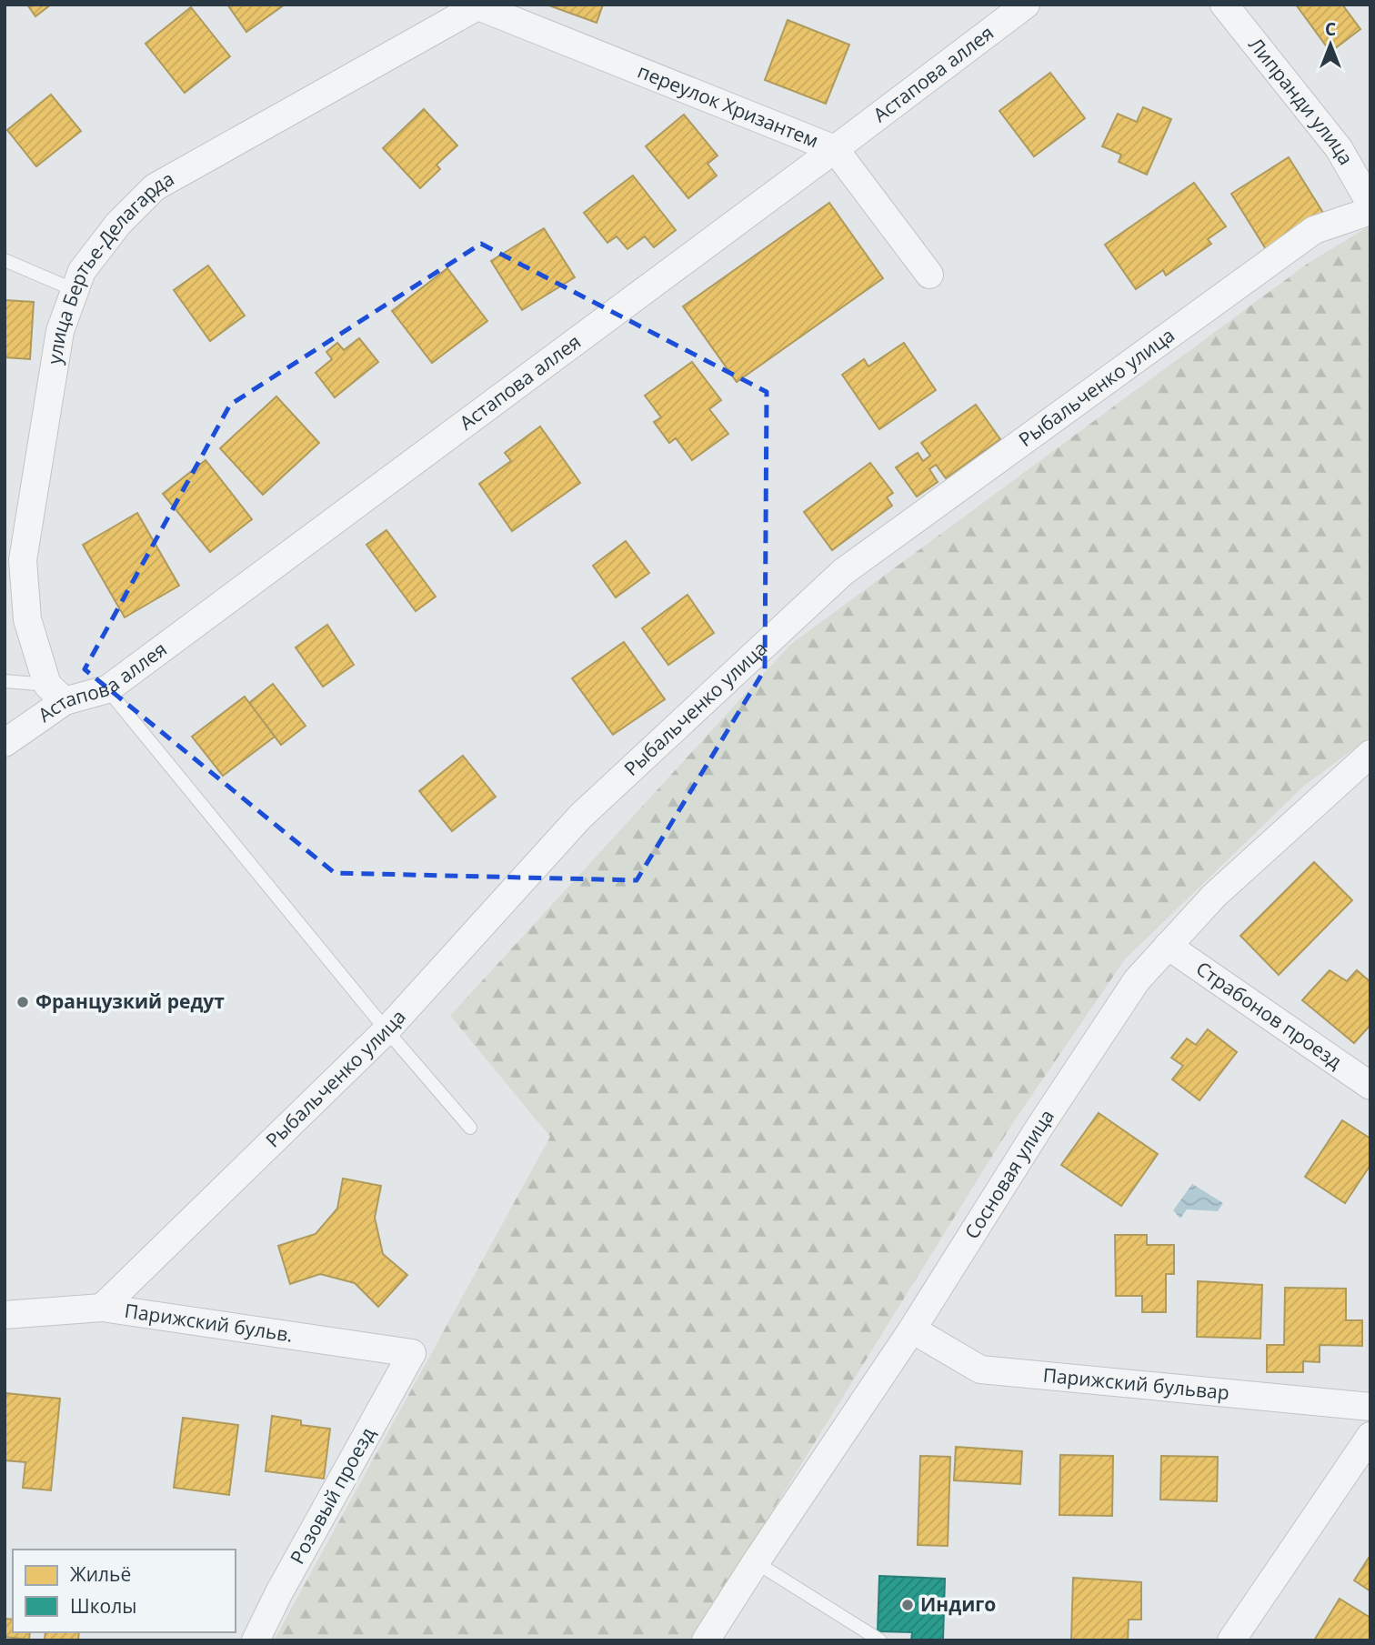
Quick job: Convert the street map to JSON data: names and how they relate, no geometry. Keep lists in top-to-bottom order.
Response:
{
  "streets": {
    "street": [
      "Астапова аллея",
      "Липранди улица",
      "переулок Хризантем",
      "улица Бертье-Делагарда",
      "Рыбальченко улица",
      "Страбонов проезд",
      "Сосновая улица",
      "Парижский бульв.",
      "Парижский бульвар",
      "Розовый проезд"
    ]
  },
  "crossings": [
    ["Астапова аллея", "переулок Хризантем"],
    ["Астапова аллея", "улица Бертье-Делагарда"],
    ["переулок Хризантем", "улица Бертье-Делагарда"],
    ["Рыбальченко улица", "Парижский бульв."],
    ["Страбонов проезд", "Сосновая улица"],
    ["Сосновая улица", "Парижский бульвар"],
    ["Парижский бульв.", "Розовый проезд"]
  ],
  "places": ["Французкий редут", "Индиго"],
  "legend": ["Жильё", "Школы"],
  "north": "top"
}
